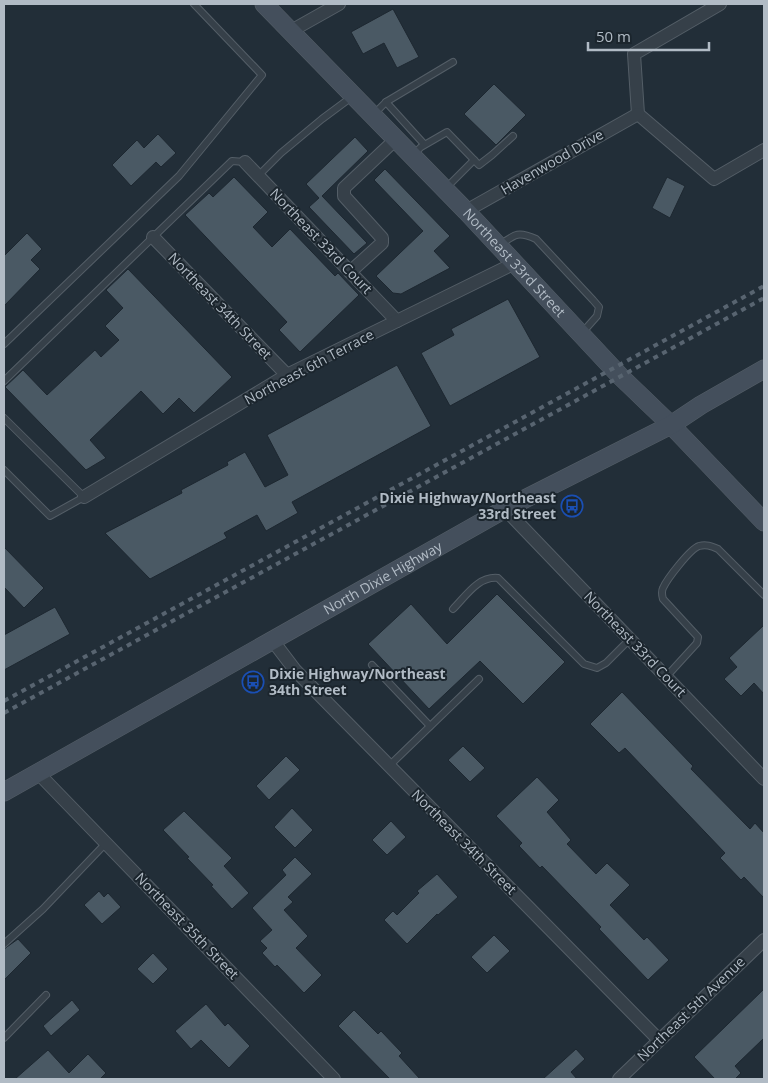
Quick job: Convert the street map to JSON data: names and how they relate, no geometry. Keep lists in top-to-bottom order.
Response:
{
  "streets": {
    "main road": ["Northeast 33rd Street", "North Dixie Highway"],
    "street": [
      "Havenwood Drive",
      "Northeast 33rd Court",
      "Northeast 34th Street",
      "Northeast 6th Terrace",
      "Northeast 35th Street",
      "Northeast 5th Avenue"
    ]
  },
  "crossings": [
    ["Havenwood Drive", "Northeast 33rd Street"],
    ["Northeast 33rd Court", "Northeast 6th Terrace"],
    ["Northeast 33rd Court", "North Dixie Highway"],
    ["Northeast 33rd Street", "Northeast 6th Terrace"],
    ["Northeast 33rd Street", "North Dixie Highway"],
    ["Northeast 34th Street", "Northeast 6th Terrace"],
    ["Northeast 34th Street", "North Dixie Highway"],
    ["Northeast 34th Street", "Northeast 5th Avenue"],
    ["North Dixie Highway", "Northeast 35th Street"]
  ],
  "places": {
    "bus stop": ["Dixie Highway/Northeast 33rd Street", "Dixie Highway/Northeast 34th Street"]
  },
  "scale_bar": "50 m"
}
